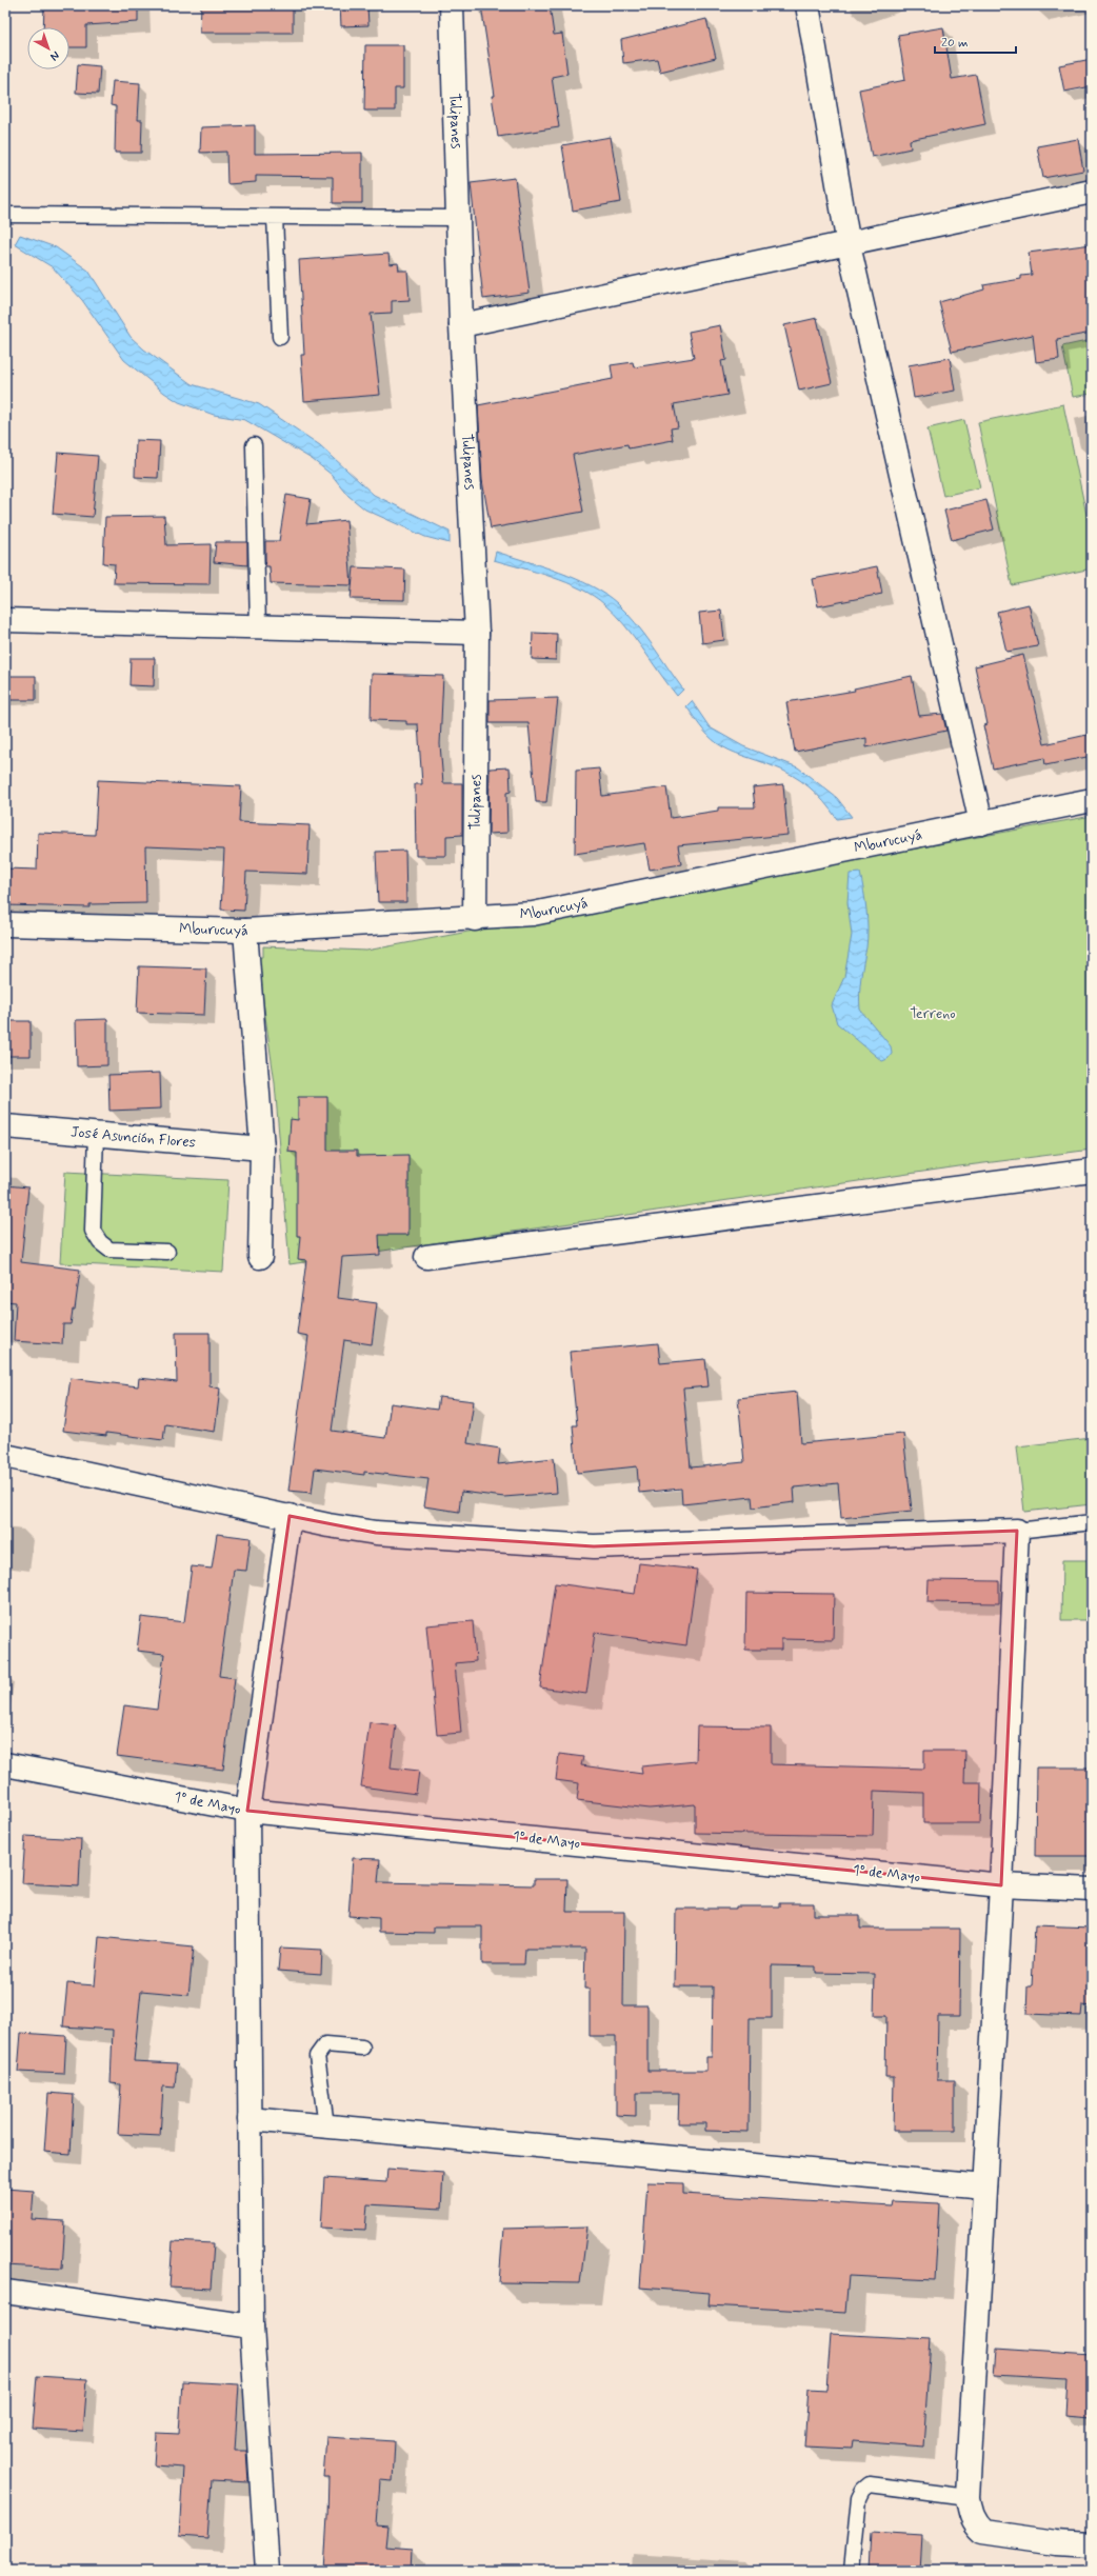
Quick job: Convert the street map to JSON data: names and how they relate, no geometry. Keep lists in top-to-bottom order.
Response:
{
  "streets": {
    "street": [
      "Tulipanes",
      "Mburucuyá",
      "José Asunción Flores",
      "1º de Mayo"
    ]
  },
  "crossings": [
    ["Tulipanes", "Mburucuyá"]
  ],
  "parks": ["Terreno"],
  "scale_bar": "20 m",
  "north": "bottom right"
}
